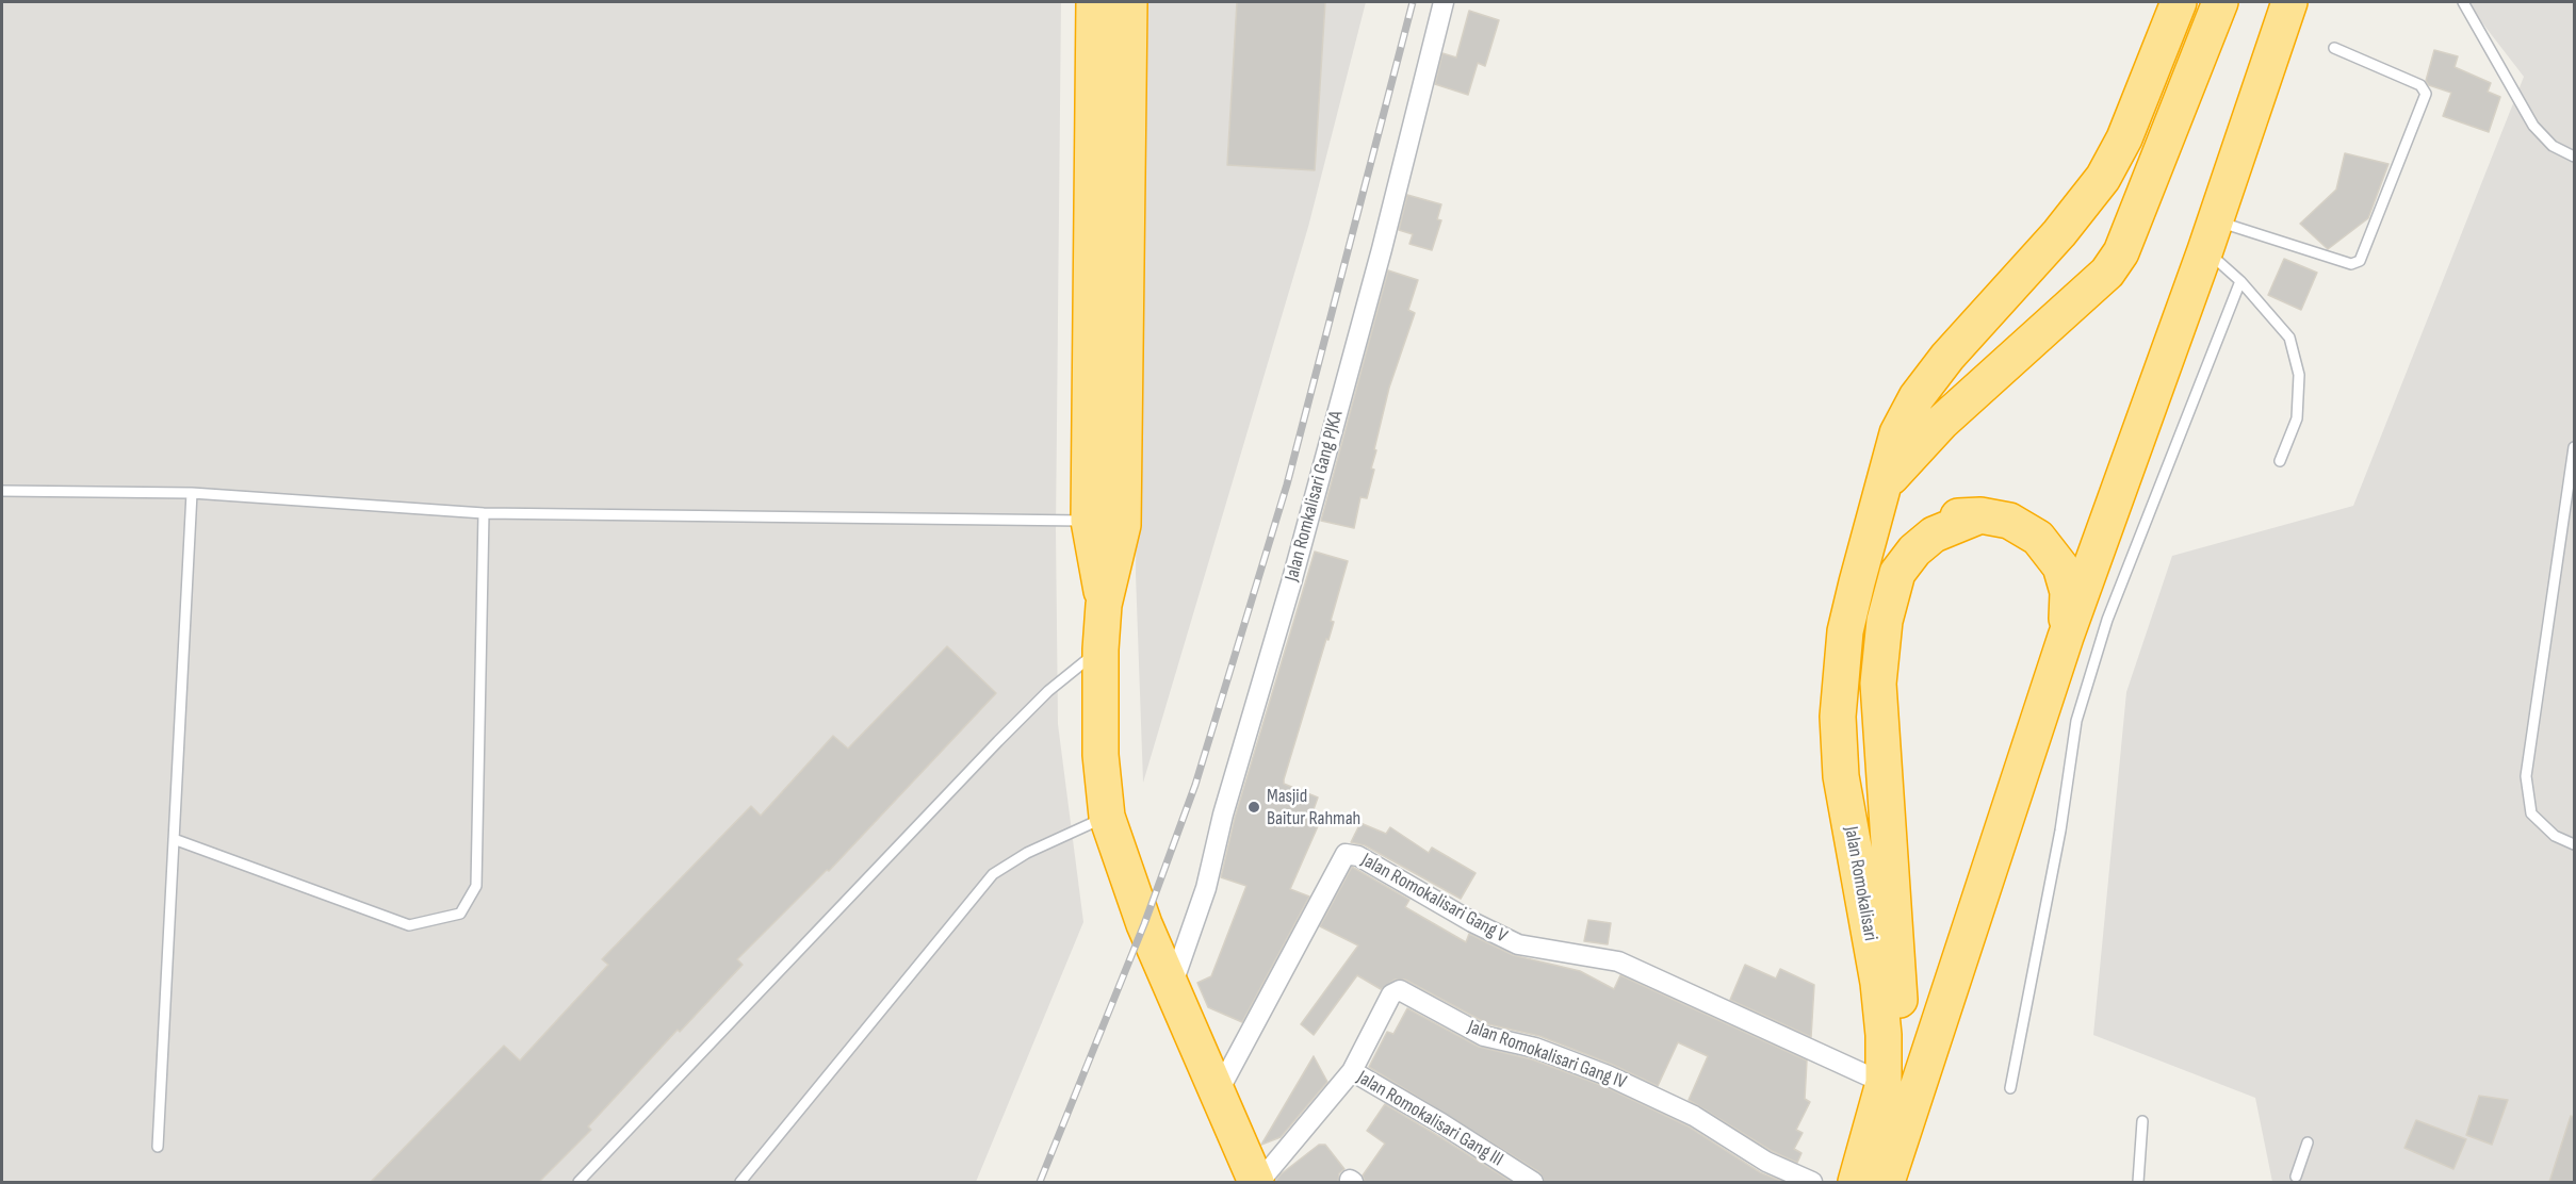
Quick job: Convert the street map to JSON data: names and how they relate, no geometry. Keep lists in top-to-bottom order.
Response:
{
  "streets": {
    "highway": ["Jalan Romokalisari"],
    "street": [
      "Jalan Romkalisari Gang PJKA",
      "Jalan Romokalisari Gang V",
      "Jalan Romokalisari Gang IV",
      "Jalan Romokalisari Gang III"
    ]
  },
  "crossings": [
    ["Jalan Romokalisari", "Jalan Romokalisari Gang V"],
    ["Jalan Romokalisari Gang IV", "Jalan Romokalisari Gang III"]
  ],
  "places": ["Masjid Baitur Rahmah"]
}
